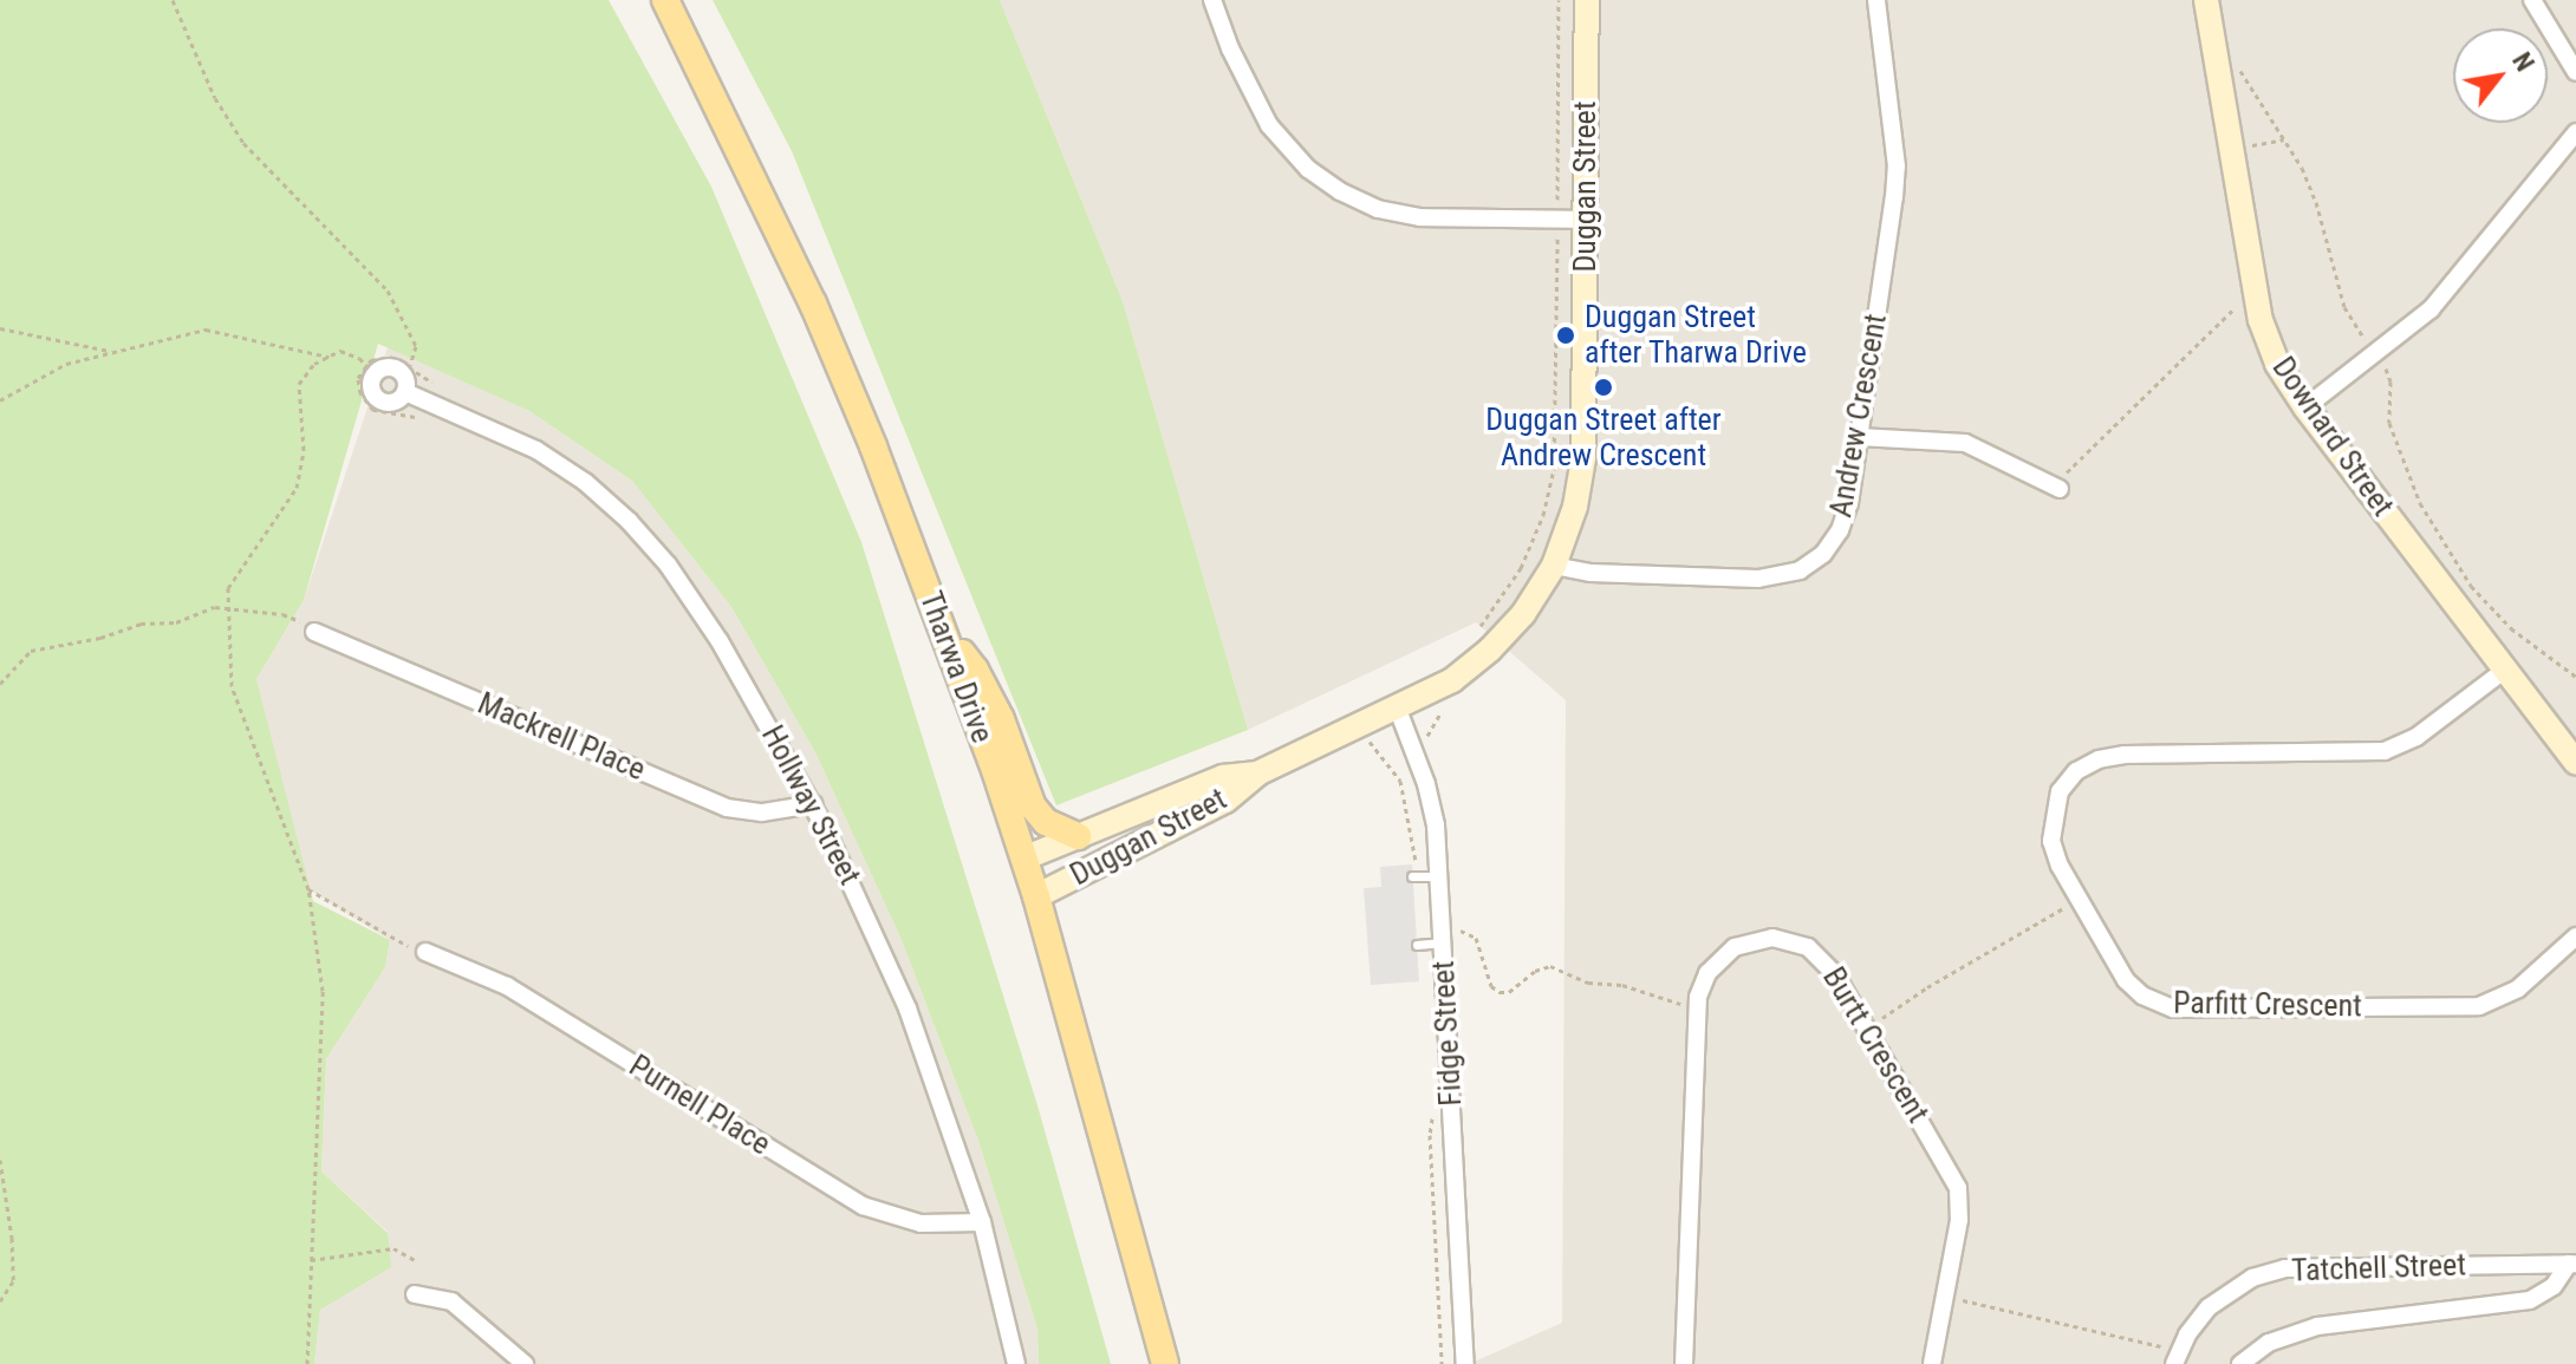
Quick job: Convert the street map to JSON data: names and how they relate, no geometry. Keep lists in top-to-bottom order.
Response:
{
  "streets": {
    "main road": ["Tharwa Drive"],
    "street": [
      "Duggan Street",
      "Andrew Crescent",
      "Downard Street",
      "Mackrell Place",
      "Hollway Street",
      "Parfitt Crescent",
      "Fidge Street",
      "Burtt Crescent",
      "Purnell Place",
      "Tatchell Street"
    ]
  },
  "crossings": [
    ["Duggan Street", "Andrew Crescent"],
    ["Duggan Street", "Tharwa Drive"],
    ["Duggan Street", "Fidge Street"],
    ["Downard Street", "Parfitt Crescent"],
    ["Mackrell Place", "Hollway Street"],
    ["Hollway Street", "Purnell Place"]
  ],
  "places": ["Duggan Street after Tharwa Drive", "Duggan Street after Andrew Crescent"],
  "north": "top right"
}
